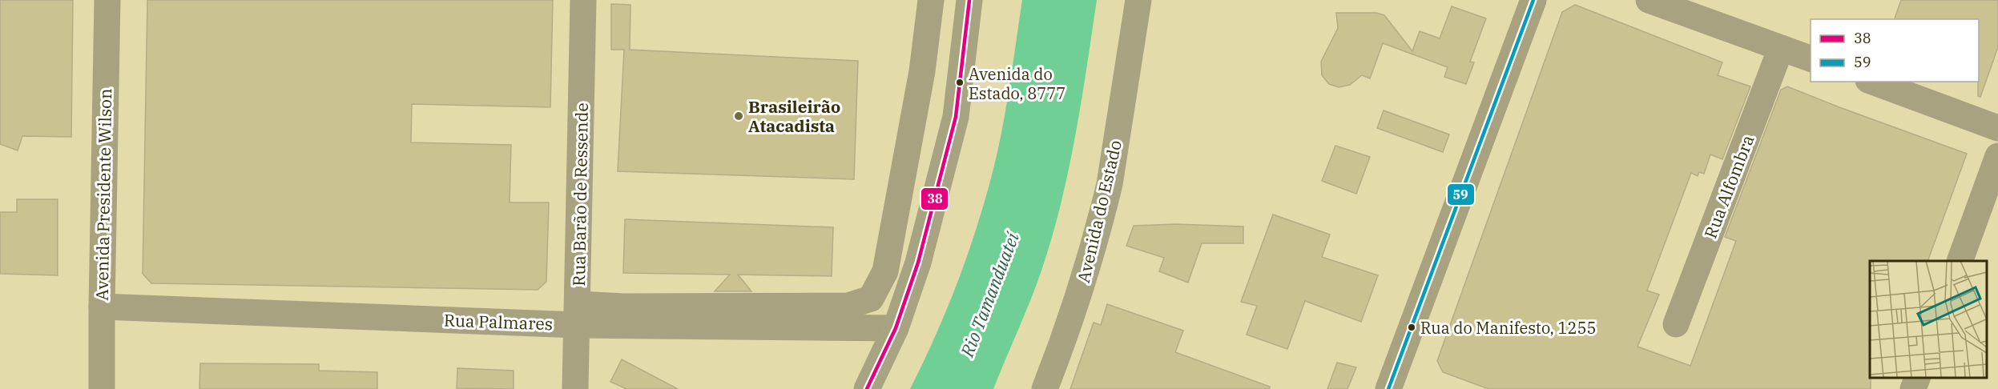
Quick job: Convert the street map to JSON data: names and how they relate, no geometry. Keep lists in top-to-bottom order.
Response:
{
  "streets": {
    "highway": ["Avenida do Estado"],
    "main road": ["Avenida Presidente Wilson"],
    "street": ["Rua Alfombra", "Rua Barão de Ressende", "Rua Palmares"]
  },
  "crossings": [
    ["Avenida Presidente Wilson", "Rua Palmares"],
    ["Rua Barão de Ressende", "Rua Palmares"]
  ],
  "water": ["Rio Tamanduateí"],
  "places": ["Avenida do Estado, 8777", "Brasileirão Atacadista", "Rua do Manifesto, 1255"],
  "lines": ["transit line 38", "transit line 59"],
  "legend": ["38", "59"]
}
